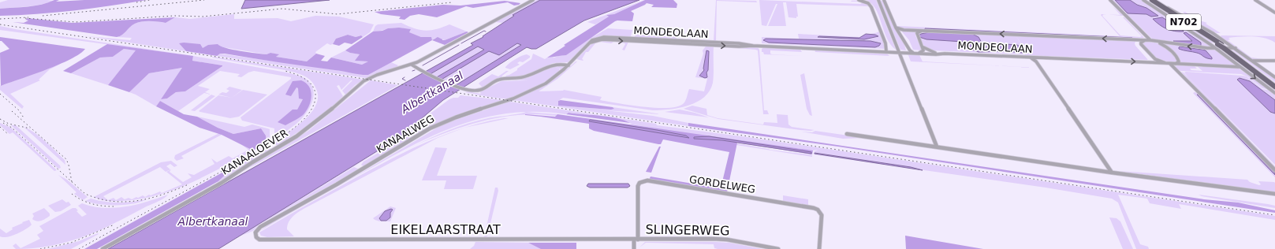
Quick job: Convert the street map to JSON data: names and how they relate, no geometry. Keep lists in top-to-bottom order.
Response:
{
  "streets": {
    "main road": ["N702"],
    "street": [
      "MONDEOLAAN",
      "KANAALWEG",
      "KANAALOEVER",
      "GORDELWEG",
      "EIKELAARSTRAAT",
      "SLINGERWEG"
    ]
  },
  "crossings": [
    ["N702", "MONDEOLAAN"],
    ["MONDEOLAAN", "KANAALWEG"],
    ["KANAALWEG", "EIKELAARSTRAAT"],
    ["GORDELWEG", "EIKELAARSTRAAT"],
    ["GORDELWEG", "SLINGERWEG"],
    ["EIKELAARSTRAAT", "SLINGERWEG"]
  ],
  "water": ["Albertkanaal"]
}
